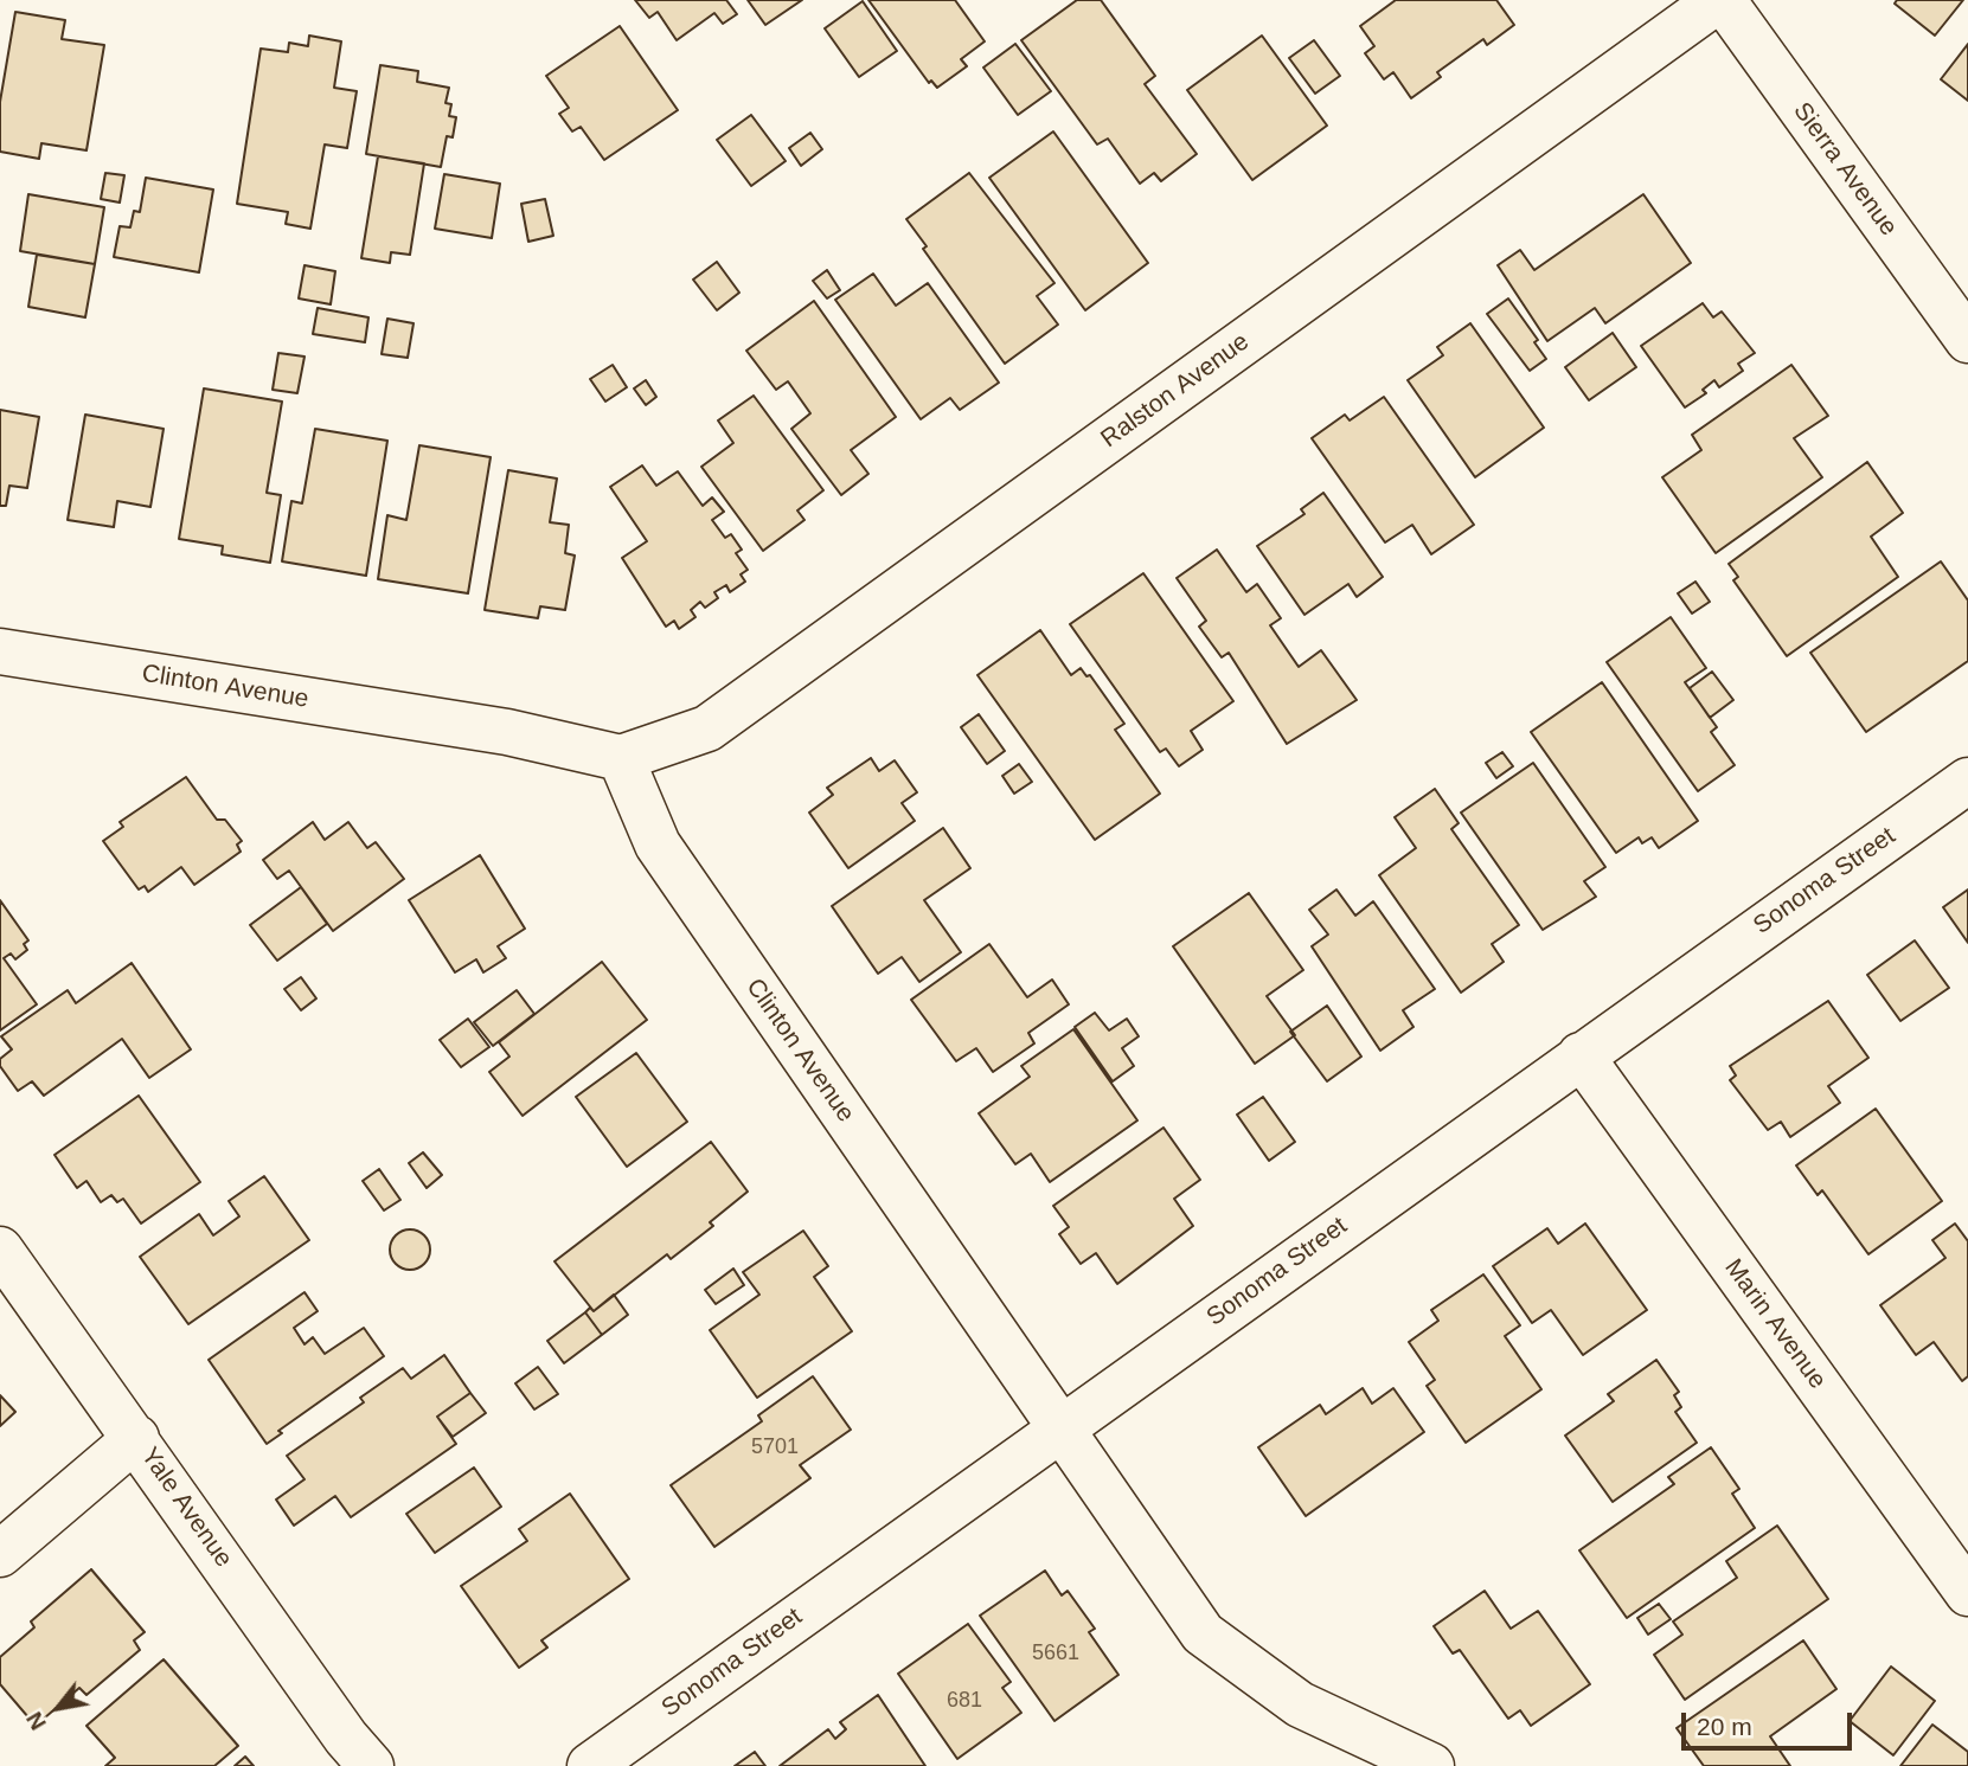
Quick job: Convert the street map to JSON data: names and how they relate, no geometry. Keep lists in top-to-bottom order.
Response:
{
  "streets": {
    "street": [
      "Sierra Avenue",
      "Ralston Avenue",
      "Clinton Avenue",
      "Sonoma Street",
      "Marin Avenue",
      "Yale Avenue"
    ]
  },
  "crossings": [
    ["Sierra Avenue", "Ralston Avenue"],
    ["Ralston Avenue", "Clinton Avenue"],
    ["Clinton Avenue", "Sonoma Street"],
    ["Sonoma Street", "Marin Avenue"]
  ],
  "house_numbers": ["5701", "5661", "681"],
  "scale_bar": "20 m",
  "north": "bottom left"
}
